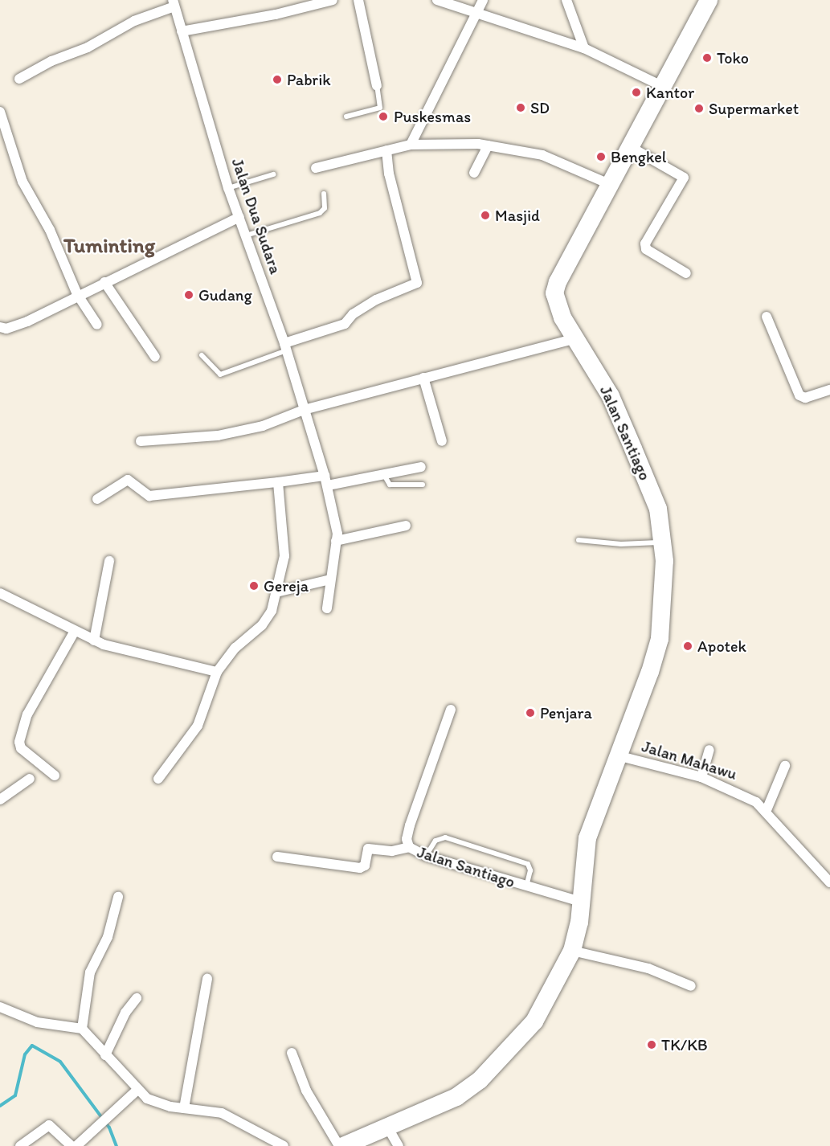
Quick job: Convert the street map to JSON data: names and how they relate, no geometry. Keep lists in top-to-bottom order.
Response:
{
  "streets": {
    "highway": ["Jalan Santiago"],
    "street": ["Jalan Dua Sudara", "Jalan Mahawu"]
  },
  "crossings": [
    ["Jalan Santiago", "Jalan Mahawu"]
  ],
  "districts": ["Tuminting"],
  "places": [
    "Toko",
    "Pabrik",
    "Kantor",
    "SD",
    "Supermarket",
    "Puskesmas",
    "Bengkel",
    "Masjid",
    "Gudang",
    "Gereja",
    "Apotek",
    "Penjara",
    "TK/KB"
  ]
}
